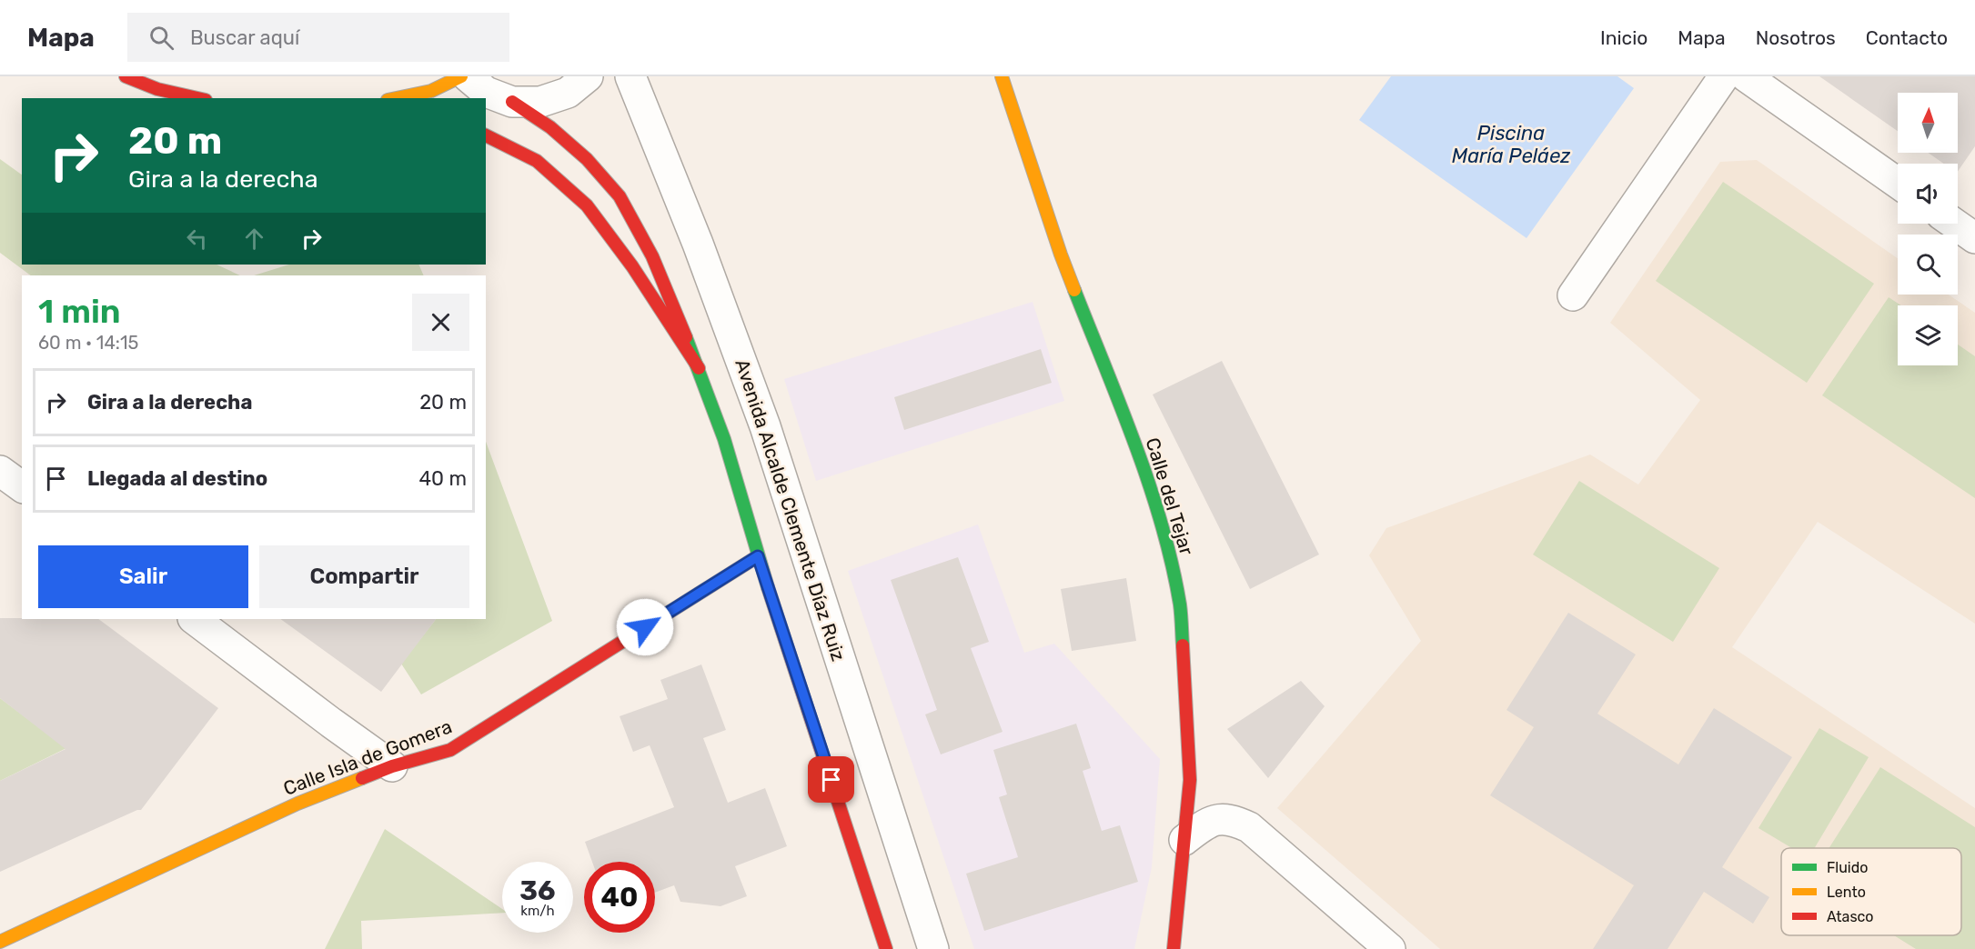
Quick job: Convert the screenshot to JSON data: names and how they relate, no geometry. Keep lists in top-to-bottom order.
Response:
{
  "streets": {
    "main road": ["Calle del Tejar", "Calle Isla de Gomera"],
    "street": ["Avenida Alcalde Clemente Díaz Ruiz"]
  },
  "water": ["Piscina María Peláez"],
  "legend": ["Fluido", "Lento", "Atasco"],
  "north": "top",
  "page": {
    "header": "Mapa",
    "search": "Buscar aquí",
    "nav": [
      "Inicio",
      "Mapa",
      "Nosotros",
      "Contacto"
    ],
    "turn": ["20 m", "Gira a la derecha"],
    "heading": ["1 min", "60 m · 14:15"],
    "list": [
      {
        "name": "Gira a la derecha",
        "value": "20 m"
      },
      {
        "name": "Llegada al destino",
        "value": "40 m"
      }
    ],
    "buttons": ["Salir", "Compartir"],
    "speed": "36 km/h",
    "limit": "40"
  }
}
